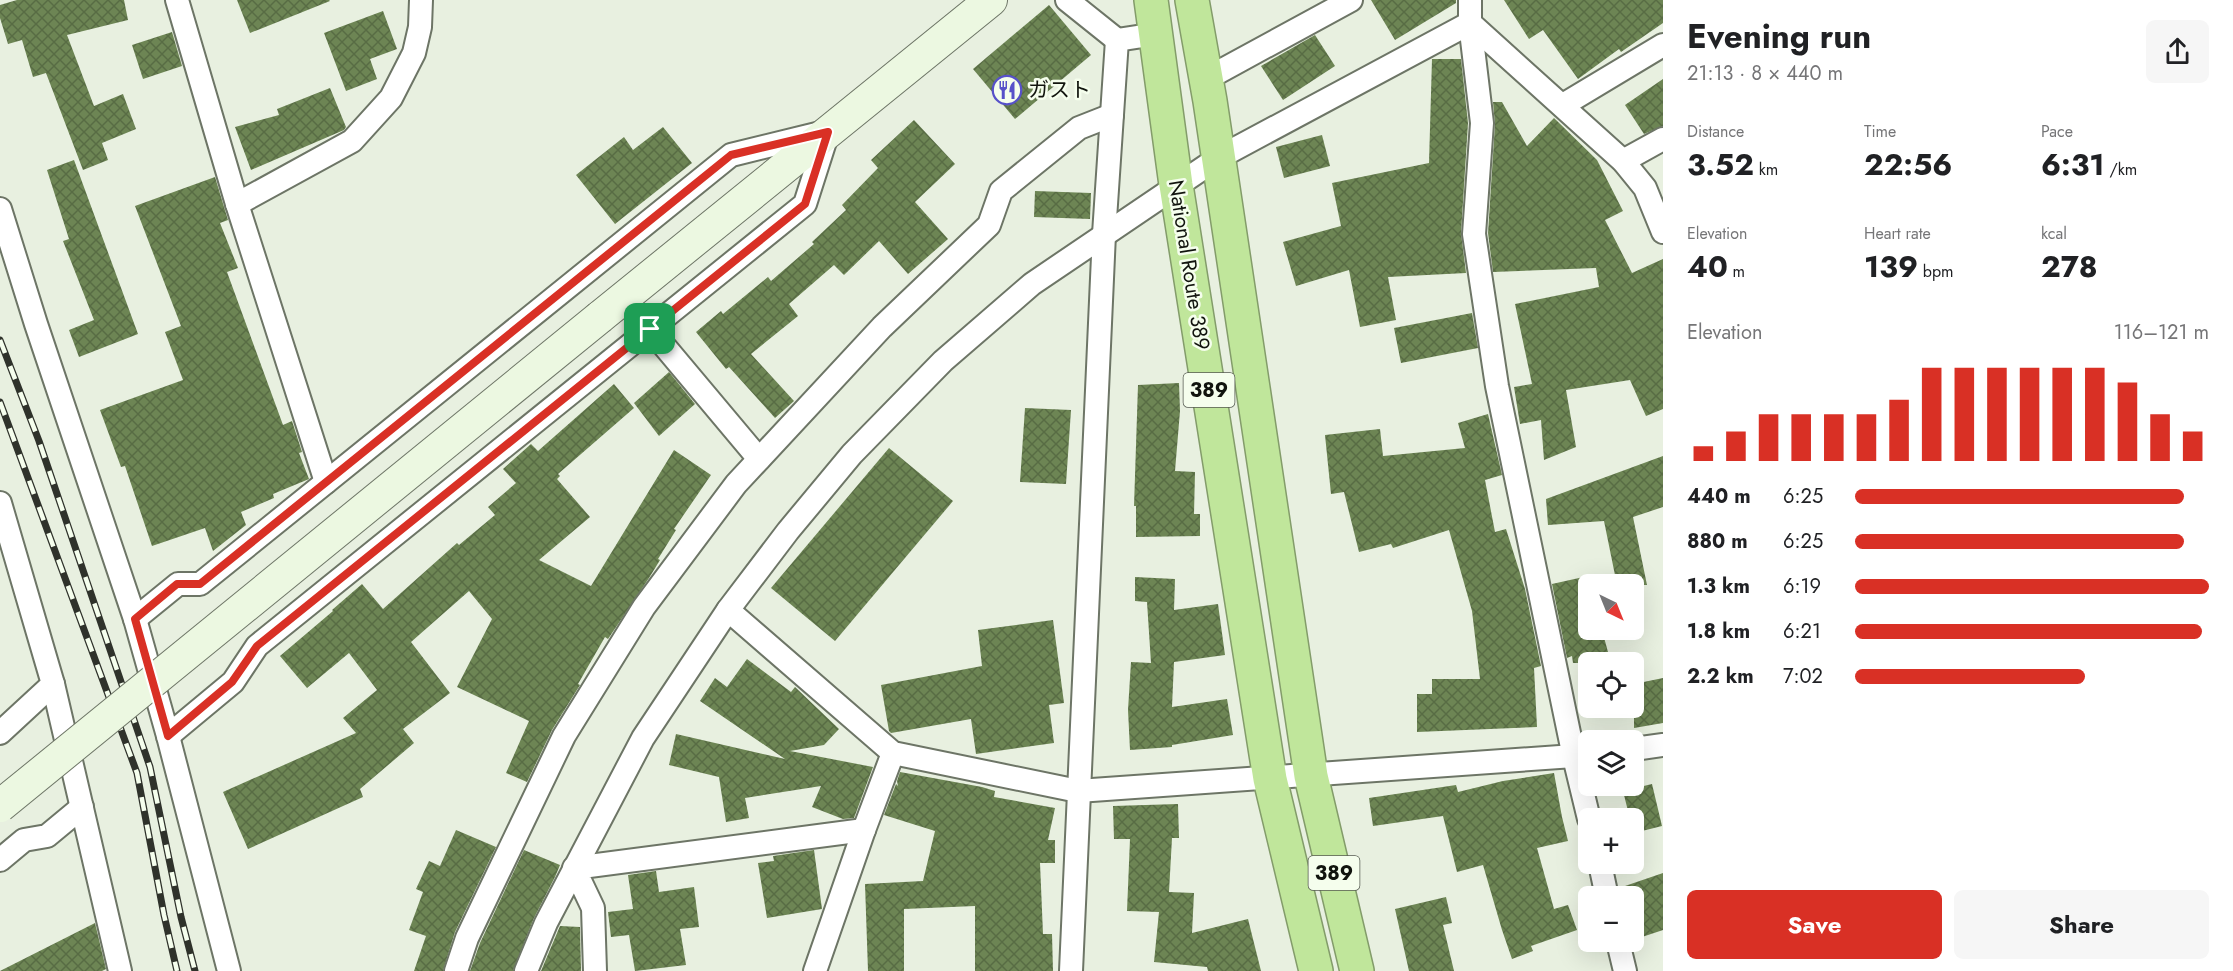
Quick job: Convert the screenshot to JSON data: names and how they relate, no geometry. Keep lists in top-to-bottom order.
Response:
{
  "streets": {
    "highway": ["National Route 389", "389"]
  },
  "crossings": [
    ["National Route 389", "389"]
  ],
  "places": {
    "restaurant": ["ガスト"]
  },
  "north": "bottom right",
  "page": {
    "heading": ["Evening run", "21:13 · 8 × 440 m"],
    "stats": [
      ["Distance", "3.52 km"],
      ["Time", "22:56"],
      ["Pace", "6:31 /km"],
      ["Elevation", "40 m"],
      ["Heart rate", "139 bpm"],
      ["kcal", "278"]
    ],
    "chart": ["Elevation", "116–121 m"],
    "list": [
      {
        "name": "440 m",
        "note": "6:25"
      },
      {
        "name": "880 m",
        "note": "6:25"
      },
      {
        "name": "1.3 km",
        "note": "6:19"
      },
      {
        "name": "1.8 km",
        "note": "6:21"
      },
      {
        "name": "2.2 km",
        "note": "7:02"
      }
    ],
    "map_buttons": ["+", "−"],
    "buttons": ["Save", "Share"]
  }
}
